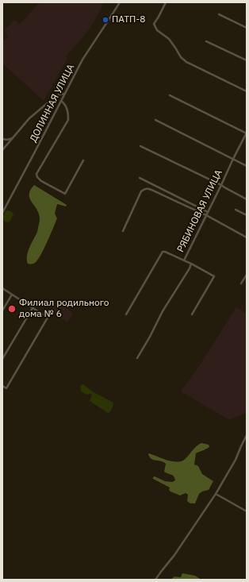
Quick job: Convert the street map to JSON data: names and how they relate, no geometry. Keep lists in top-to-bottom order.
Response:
{
  "streets": {
    "street": ["ДОЛИННАЯ УЛИЦА", "РЯБИНОВАЯ УЛИЦА"]
  },
  "places": ["ПАТП-8", "Филиал родильного дома № 6"]
}
